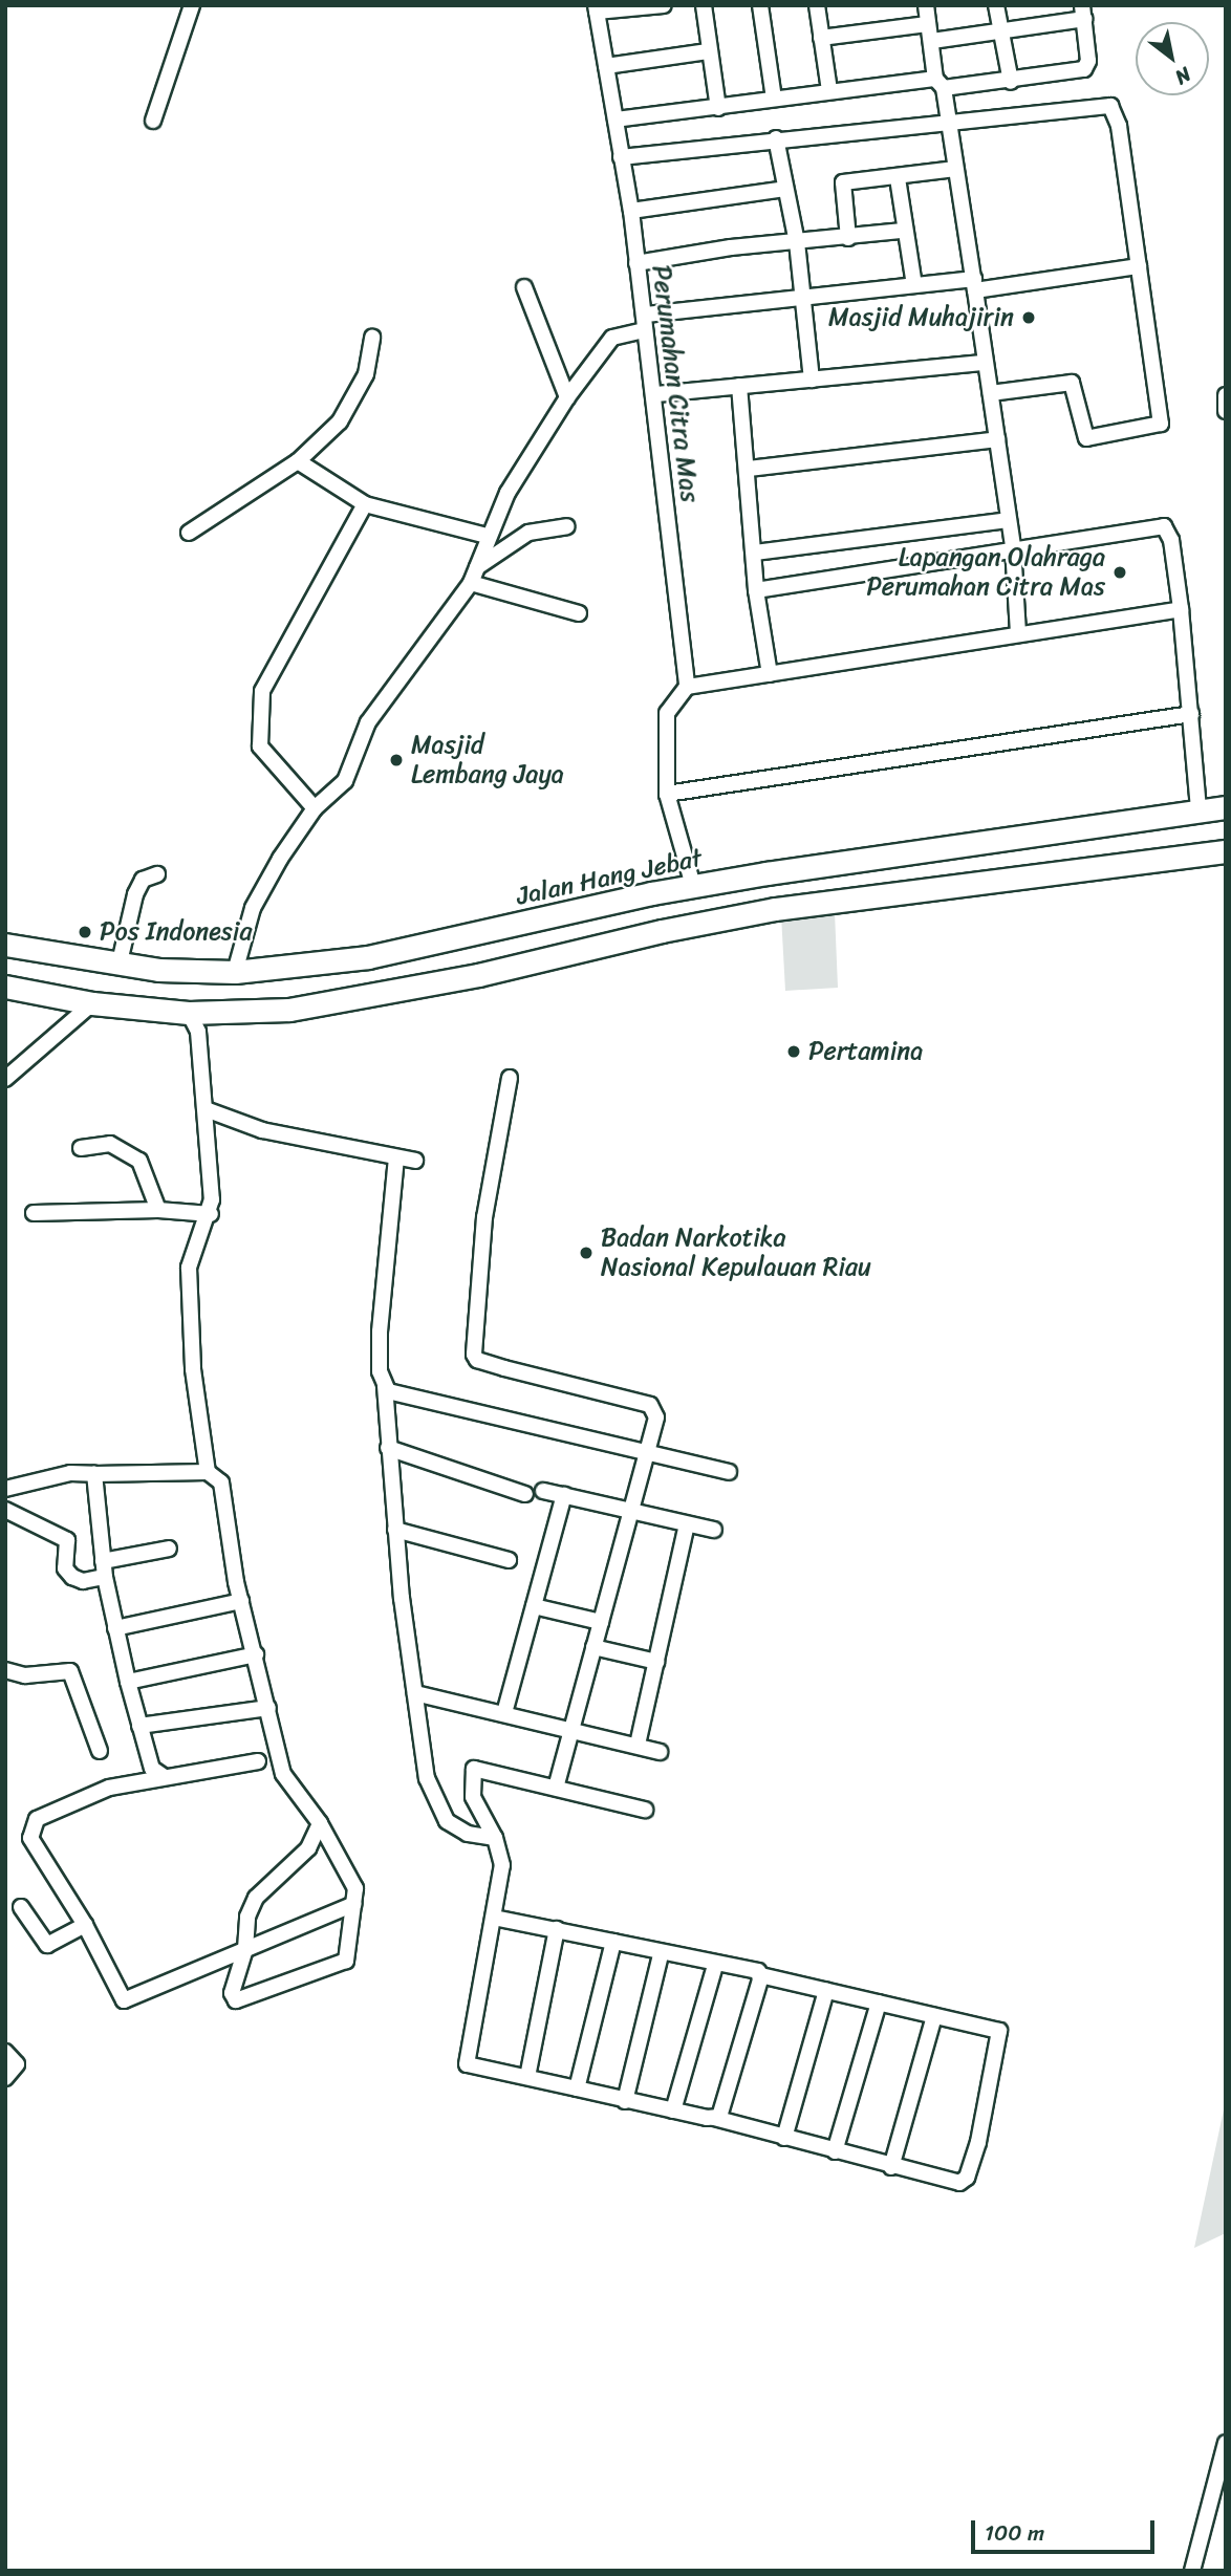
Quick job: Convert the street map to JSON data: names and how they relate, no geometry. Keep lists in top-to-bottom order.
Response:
{
  "streets": {
    "highway": ["Jalan Hang Jebat"],
    "street": ["Perumahan Citra Mas"]
  },
  "places": [
    "Masjid Muhajirin",
    "Lapangan Olahraga Perumahan Citra Mas",
    "Masjid Lembang Jaya",
    "Pos Indonesia",
    "Pertamina",
    "Badan Narkotika Nasional Kepulauan Riau"
  ],
  "scale_bar": "100 m",
  "north": "bottom right"
}
